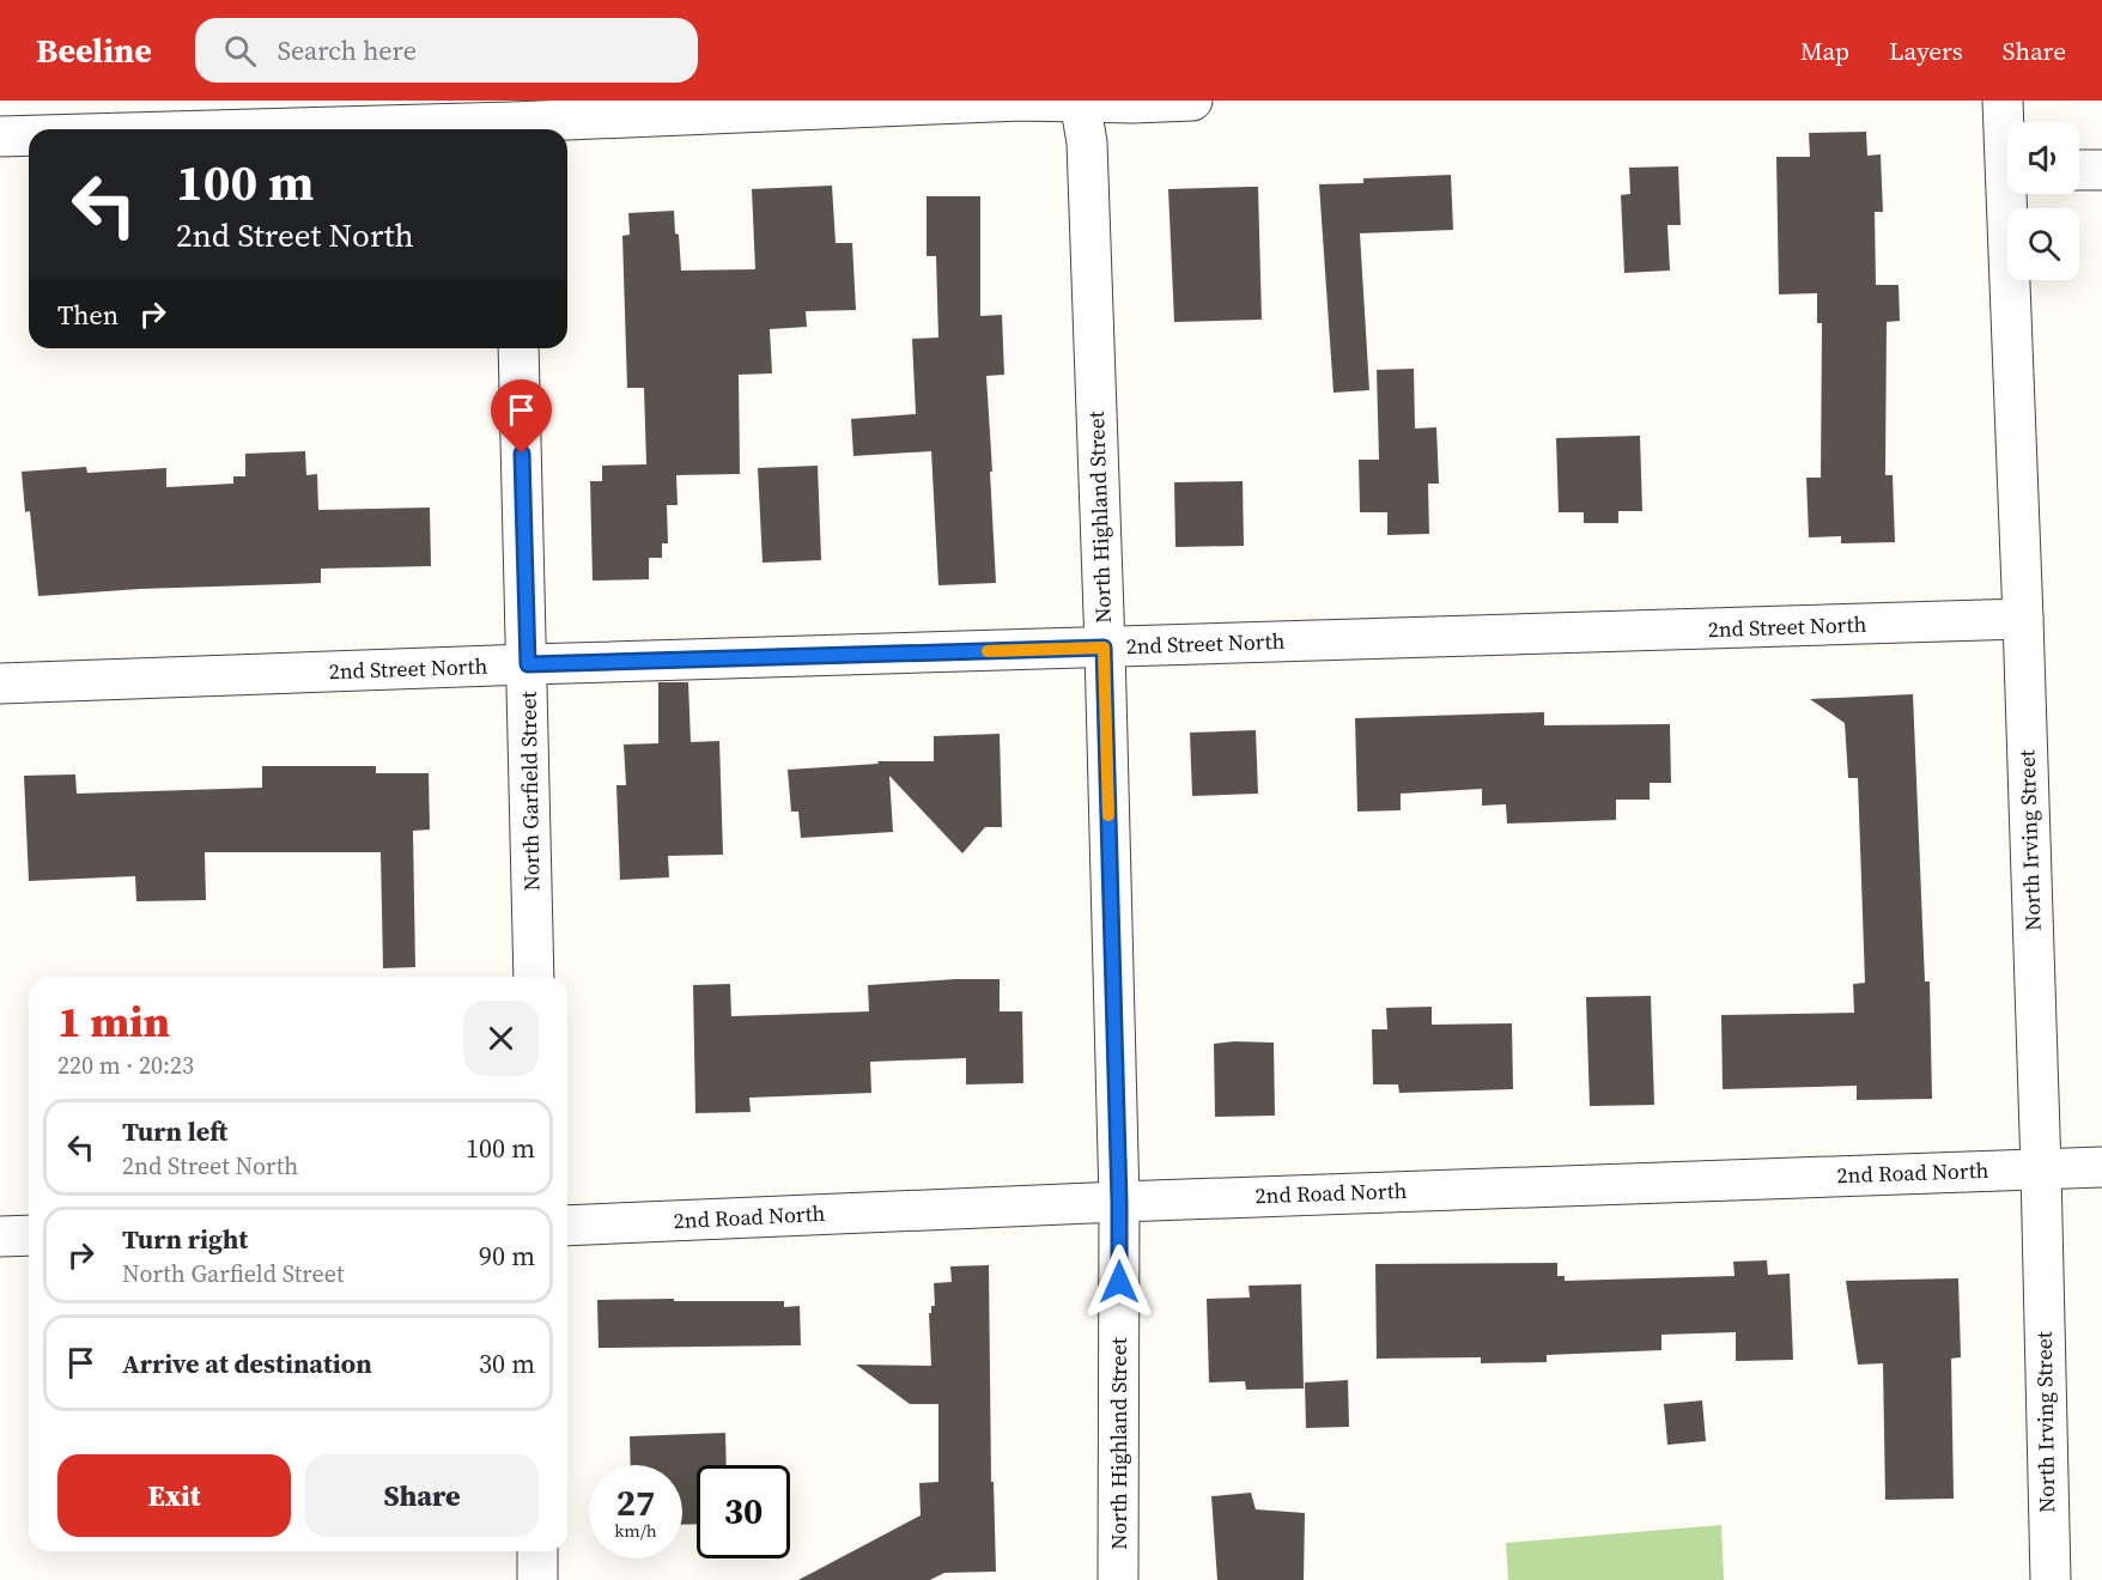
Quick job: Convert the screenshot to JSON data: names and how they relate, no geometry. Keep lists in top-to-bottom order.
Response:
{
  "streets": {
    "street": [
      "North Highland Street",
      "2nd Street North",
      "North Garfield Street",
      "North Irving Street",
      "2nd Road North"
    ]
  },
  "crossings": [
    ["North Highland Street", "2nd Street North"],
    ["North Highland Street", "2nd Road North"],
    ["2nd Street North", "North Garfield Street"],
    ["2nd Street North", "North Irving Street"],
    ["North Irving Street", "2nd Road North"]
  ],
  "page": {
    "header": "Beeline",
    "search": "Search here",
    "nav": ["Map", "Layers", "Share"],
    "turn": ["100 m", "2nd Street North"],
    "then": "Then",
    "heading": ["1 min", "220 m · 20:23"],
    "list": [
      {
        "name": "Turn left",
        "note": "2nd Street North",
        "value": "100 m"
      },
      {
        "name": "Turn right",
        "note": "North Garfield Street",
        "value": "90 m"
      },
      {
        "name": "Arrive at destination",
        "value": "30 m"
      }
    ],
    "buttons": ["Exit", "Share"],
    "speed": "27 km/h",
    "limit": "30"
  }
}
